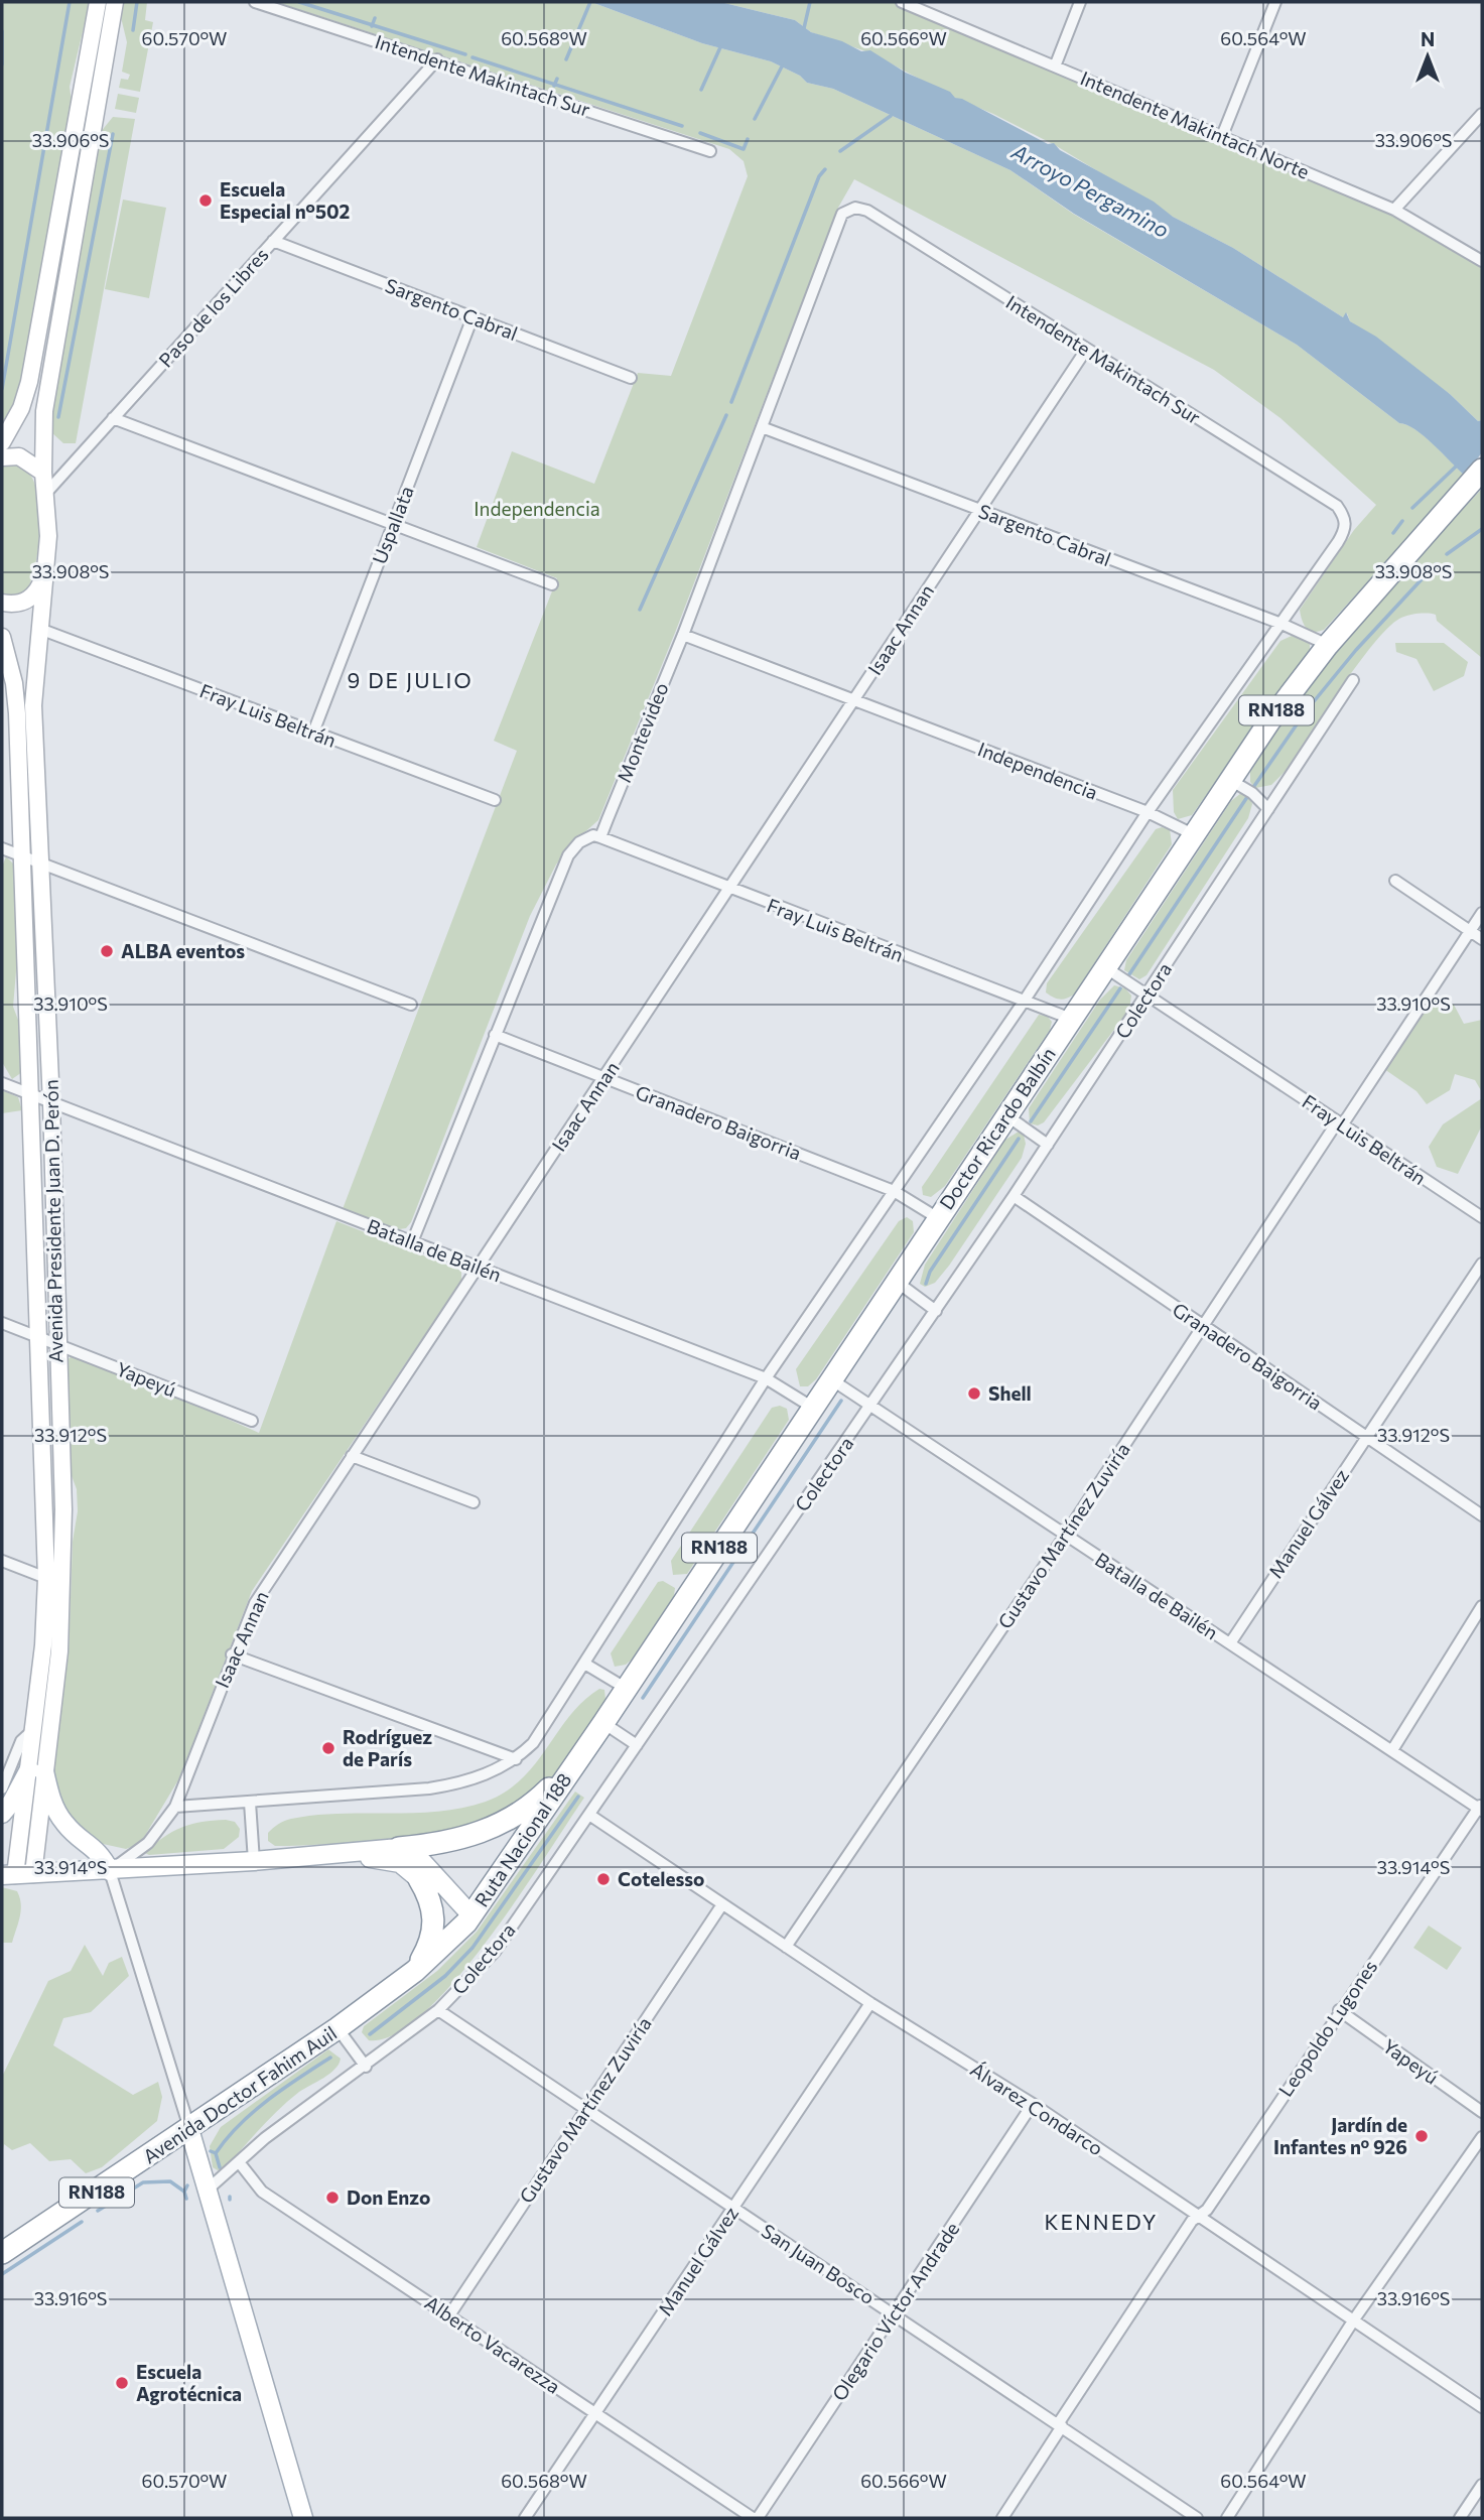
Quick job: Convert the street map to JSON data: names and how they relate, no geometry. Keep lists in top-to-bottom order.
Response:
{
  "streets": {
    "highway": [
      "RN188",
      "Doctor Ricardo Balbín",
      "Ruta Nacional 188",
      "Avenida Doctor Fahim Auil"
    ],
    "main road": ["Avenida Presidente Juan D. Perón"],
    "street": [
      "Intendente Makintach Sur",
      "Intendente Makintach Norte",
      "Paso de los Libres",
      "Sargento Cabral",
      "Uspallata",
      "Isaac Annan",
      "Fray Luis Beltrán",
      "Montevideo",
      "Independencia",
      "Colectora",
      "Granadero Baigorria",
      "Batalla de Bailén",
      "Yapeyú",
      "Manuel Gálvez",
      "Gustavo Martínez Zuviría",
      "Leopoldo Lugones",
      "Álvarez Condarco",
      "San Juan Bosco",
      "Olegario Víctor Andrade",
      "Alberto Vacarezza"
    ]
  },
  "crossings": [
    ["Intendente Makintach Sur", "Paso de los Libres"],
    ["Intendente Makintach Sur", "Sargento Cabral"],
    ["Intendente Makintach Sur", "Isaac Annan"],
    ["Intendente Makintach Sur", "Montevideo"],
    ["Paso de los Libres", "Sargento Cabral"],
    ["Paso de los Libres", "Avenida Presidente Juan D. Perón"],
    ["Sargento Cabral", "Uspallata"],
    ["Sargento Cabral", "Isaac Annan"],
    ["Sargento Cabral", "Montevideo"],
    ["Sargento Cabral", "Doctor Ricardo Balbín"],
    ["Uspallata", "Fray Luis Beltrán"],
    ["Isaac Annan", "Fray Luis Beltrán"],
    ["Isaac Annan", "Independencia"],
    ["Isaac Annan", "Granadero Baigorria"],
    ["Isaac Annan", "Batalla de Bailén"],
    ["Fray Luis Beltrán", "Montevideo"],
    ["Fray Luis Beltrán", "Colectora"],
    ["Fray Luis Beltrán", "Doctor Ricardo Balbín"],
    ["Fray Luis Beltrán", "Avenida Presidente Juan D. Perón"],
    ["Fray Luis Beltrán", "Gustavo Martínez Zuviría"],
    ["Montevideo", "Independencia"],
    ["Independencia", "Doctor Ricardo Balbín"],
    ["Colectora", "Granadero Baigorria"],
    ["Colectora", "Batalla de Bailén"],
    ["Colectora", "Álvarez Condarco"],
    ["Colectora", "San Juan Bosco"],
    ["Colectora", "Alberto Vacarezza"],
    ["Granadero Baigorria", "Doctor Ricardo Balbín"],
    ["Granadero Baigorria", "Manuel Gálvez"],
    ["Granadero Baigorria", "Gustavo Martínez Zuviría"],
    ["Doctor Ricardo Balbín", "Batalla de Bailén"],
    ["Doctor Ricardo Balbín", "Ruta Nacional 188"],
    ["Avenida Presidente Juan D. Perón", "Batalla de Bailén"],
    ["Avenida Presidente Juan D. Perón", "Yapeyú"],
    ["Batalla de Bailén", "Manuel Gálvez"],
    ["Batalla de Bailén", "Gustavo Martínez Zuviría"],
    ["Batalla de Bailén", "Leopoldo Lugones"],
    ["Yapeyú", "Leopoldo Lugones"],
    ["Manuel Gálvez", "Álvarez Condarco"],
    ["Manuel Gálvez", "San Juan Bosco"],
    ["Manuel Gálvez", "Alberto Vacarezza"],
    ["Gustavo Martínez Zuviría", "Álvarez Condarco"],
    ["Gustavo Martínez Zuviría", "San Juan Bosco"],
    ["Gustavo Martínez Zuviría", "Alberto Vacarezza"],
    ["Ruta Nacional 188", "Avenida Doctor Fahim Auil"],
    ["Leopoldo Lugones", "Álvarez Condarco"],
    ["Leopoldo Lugones", "San Juan Bosco"],
    ["Álvarez Condarco", "Olegario Víctor Andrade"],
    ["San Juan Bosco", "Olegario Víctor Andrade"],
    ["Olegario Víctor Andrade", "Alberto Vacarezza"]
  ],
  "districts": ["9 DE JULIO", "KENNEDY"],
  "water": ["Arroyo Pergamino"],
  "parks": ["Independencia"],
  "places": [
    "Escuela Especial n°502",
    "ALBA eventos",
    "Shell",
    "Rodríguez de París",
    "Cotelesso",
    "Jardín de Infantes nº 926",
    "Don Enzo",
    "Escuela Agrotécnica"
  ],
  "north": "top",
  "coordinates": [
    "60.570°W",
    "60.568°W",
    "60.566°W",
    "60.564°W",
    "33.906°S",
    "33.908°S",
    "33.910°S",
    "33.912°S",
    "33.914°S",
    "33.916°S"
  ]
}
